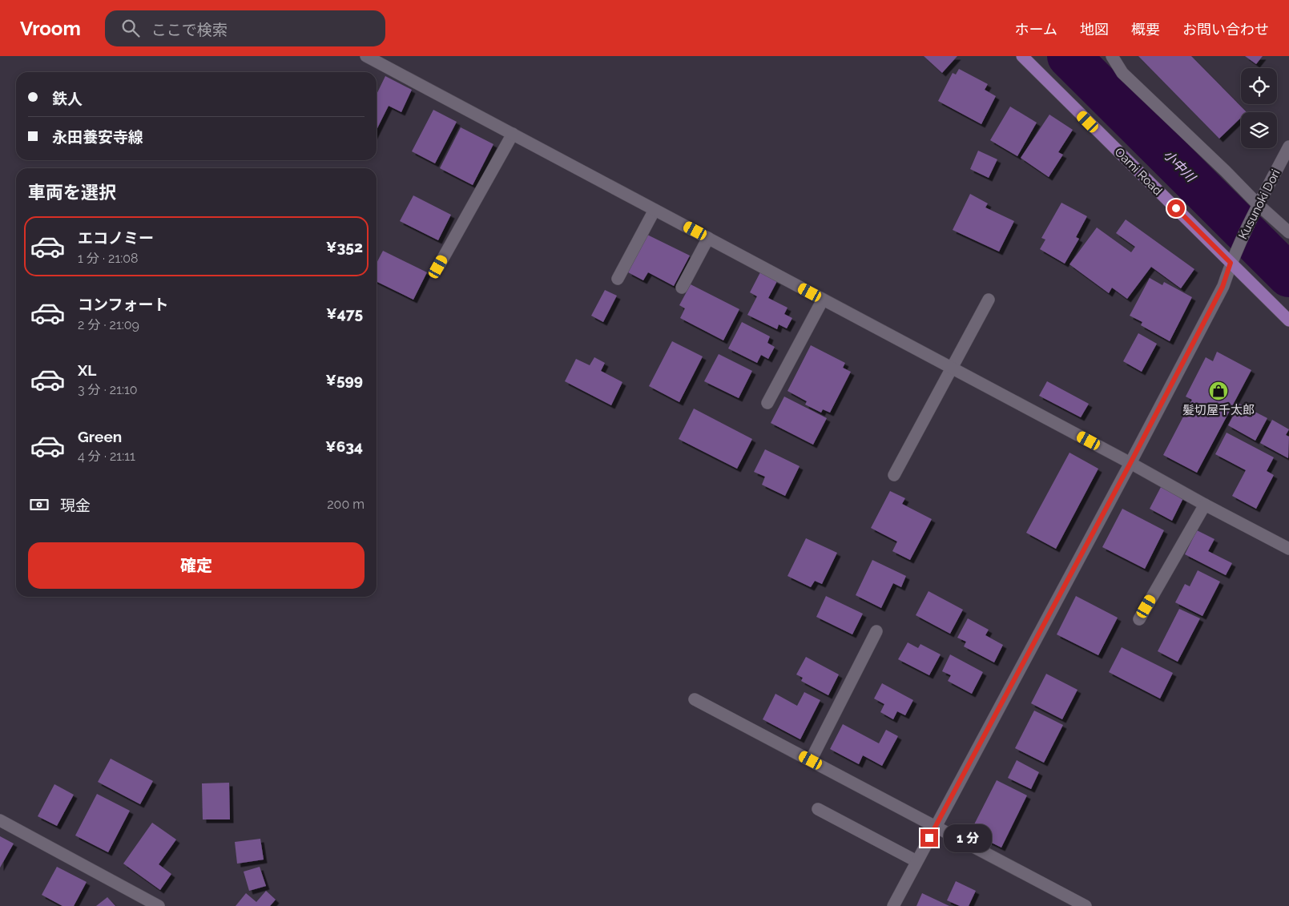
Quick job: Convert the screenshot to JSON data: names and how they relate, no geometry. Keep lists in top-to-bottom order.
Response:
{
  "streets": {
    "main road": ["Oami Road"],
    "street": ["Kusunoki Dori"]
  },
  "crossings": [
    ["Oami Road", "Kusunoki Dori"]
  ],
  "water": ["小中川"],
  "places": {
    "shop": ["髪切屋千太郎"]
  },
  "page": {
    "header": "Vroom",
    "search": "ここで検索",
    "nav": [
      "ホーム",
      "地図",
      "概要",
      "お問い合わせ"
    ],
    "banner": ["鉄人", "永田養安寺線"],
    "heading": "車両を選択",
    "list": [
      {
        "name": "エコノミー",
        "note": "1 分 · 21:08",
        "value": "¥352"
      },
      {
        "name": "コンフォート",
        "note": "2 分 · 21:09",
        "value": "¥475"
      },
      {
        "name": "XL",
        "note": "3 分 · 21:10",
        "value": "¥599"
      },
      {
        "name": "Green",
        "note": "4 分 · 21:11",
        "value": "¥634"
      }
    ],
    "pay": ["現金", "200 m"],
    "buttons": "確定",
    "bubble": "1 分"
  }
}
